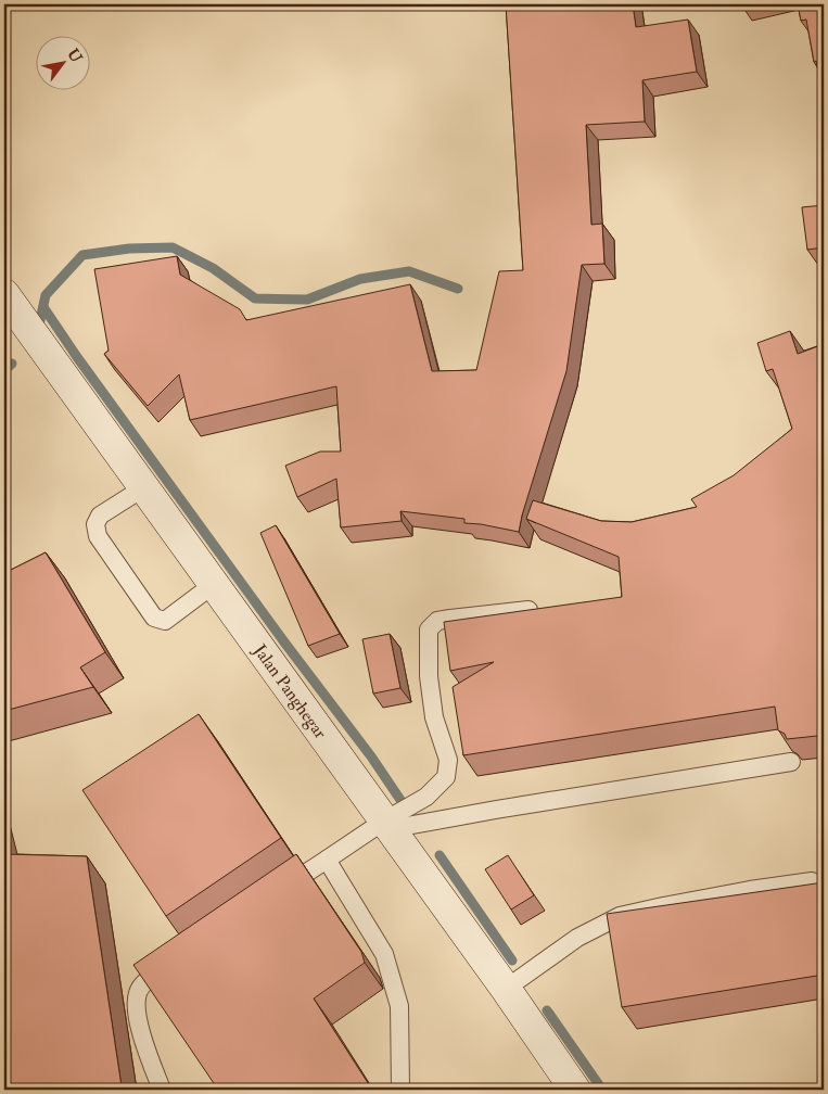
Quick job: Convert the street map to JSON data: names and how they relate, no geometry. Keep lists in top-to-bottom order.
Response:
{
  "streets": {
    "street": ["Jalan Panghegar"]
  },
  "north": "top right"
}
